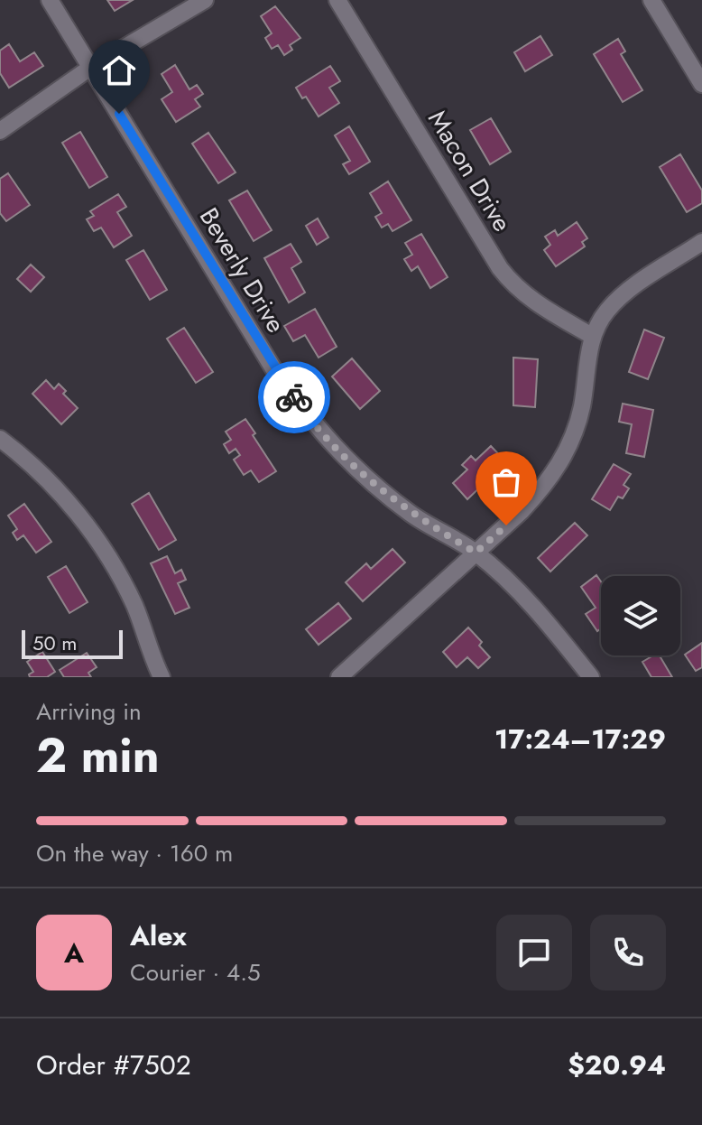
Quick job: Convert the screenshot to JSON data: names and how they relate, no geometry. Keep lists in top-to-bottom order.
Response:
{
  "streets": {
    "street": ["Macon Drive", "Beverly Drive"]
  },
  "scale_bar": "50 m",
  "page": {
    "scale": "50 m",
    "heading": ["2 min", "Arriving in", "17:24–17:29"],
    "panel": [
      "Alex",
      "Courier · 4.5",
      "Order #7502",
      "$20.94"
    ],
    "bar": "On the way · 160 m",
    "round": "A"
  }
}
